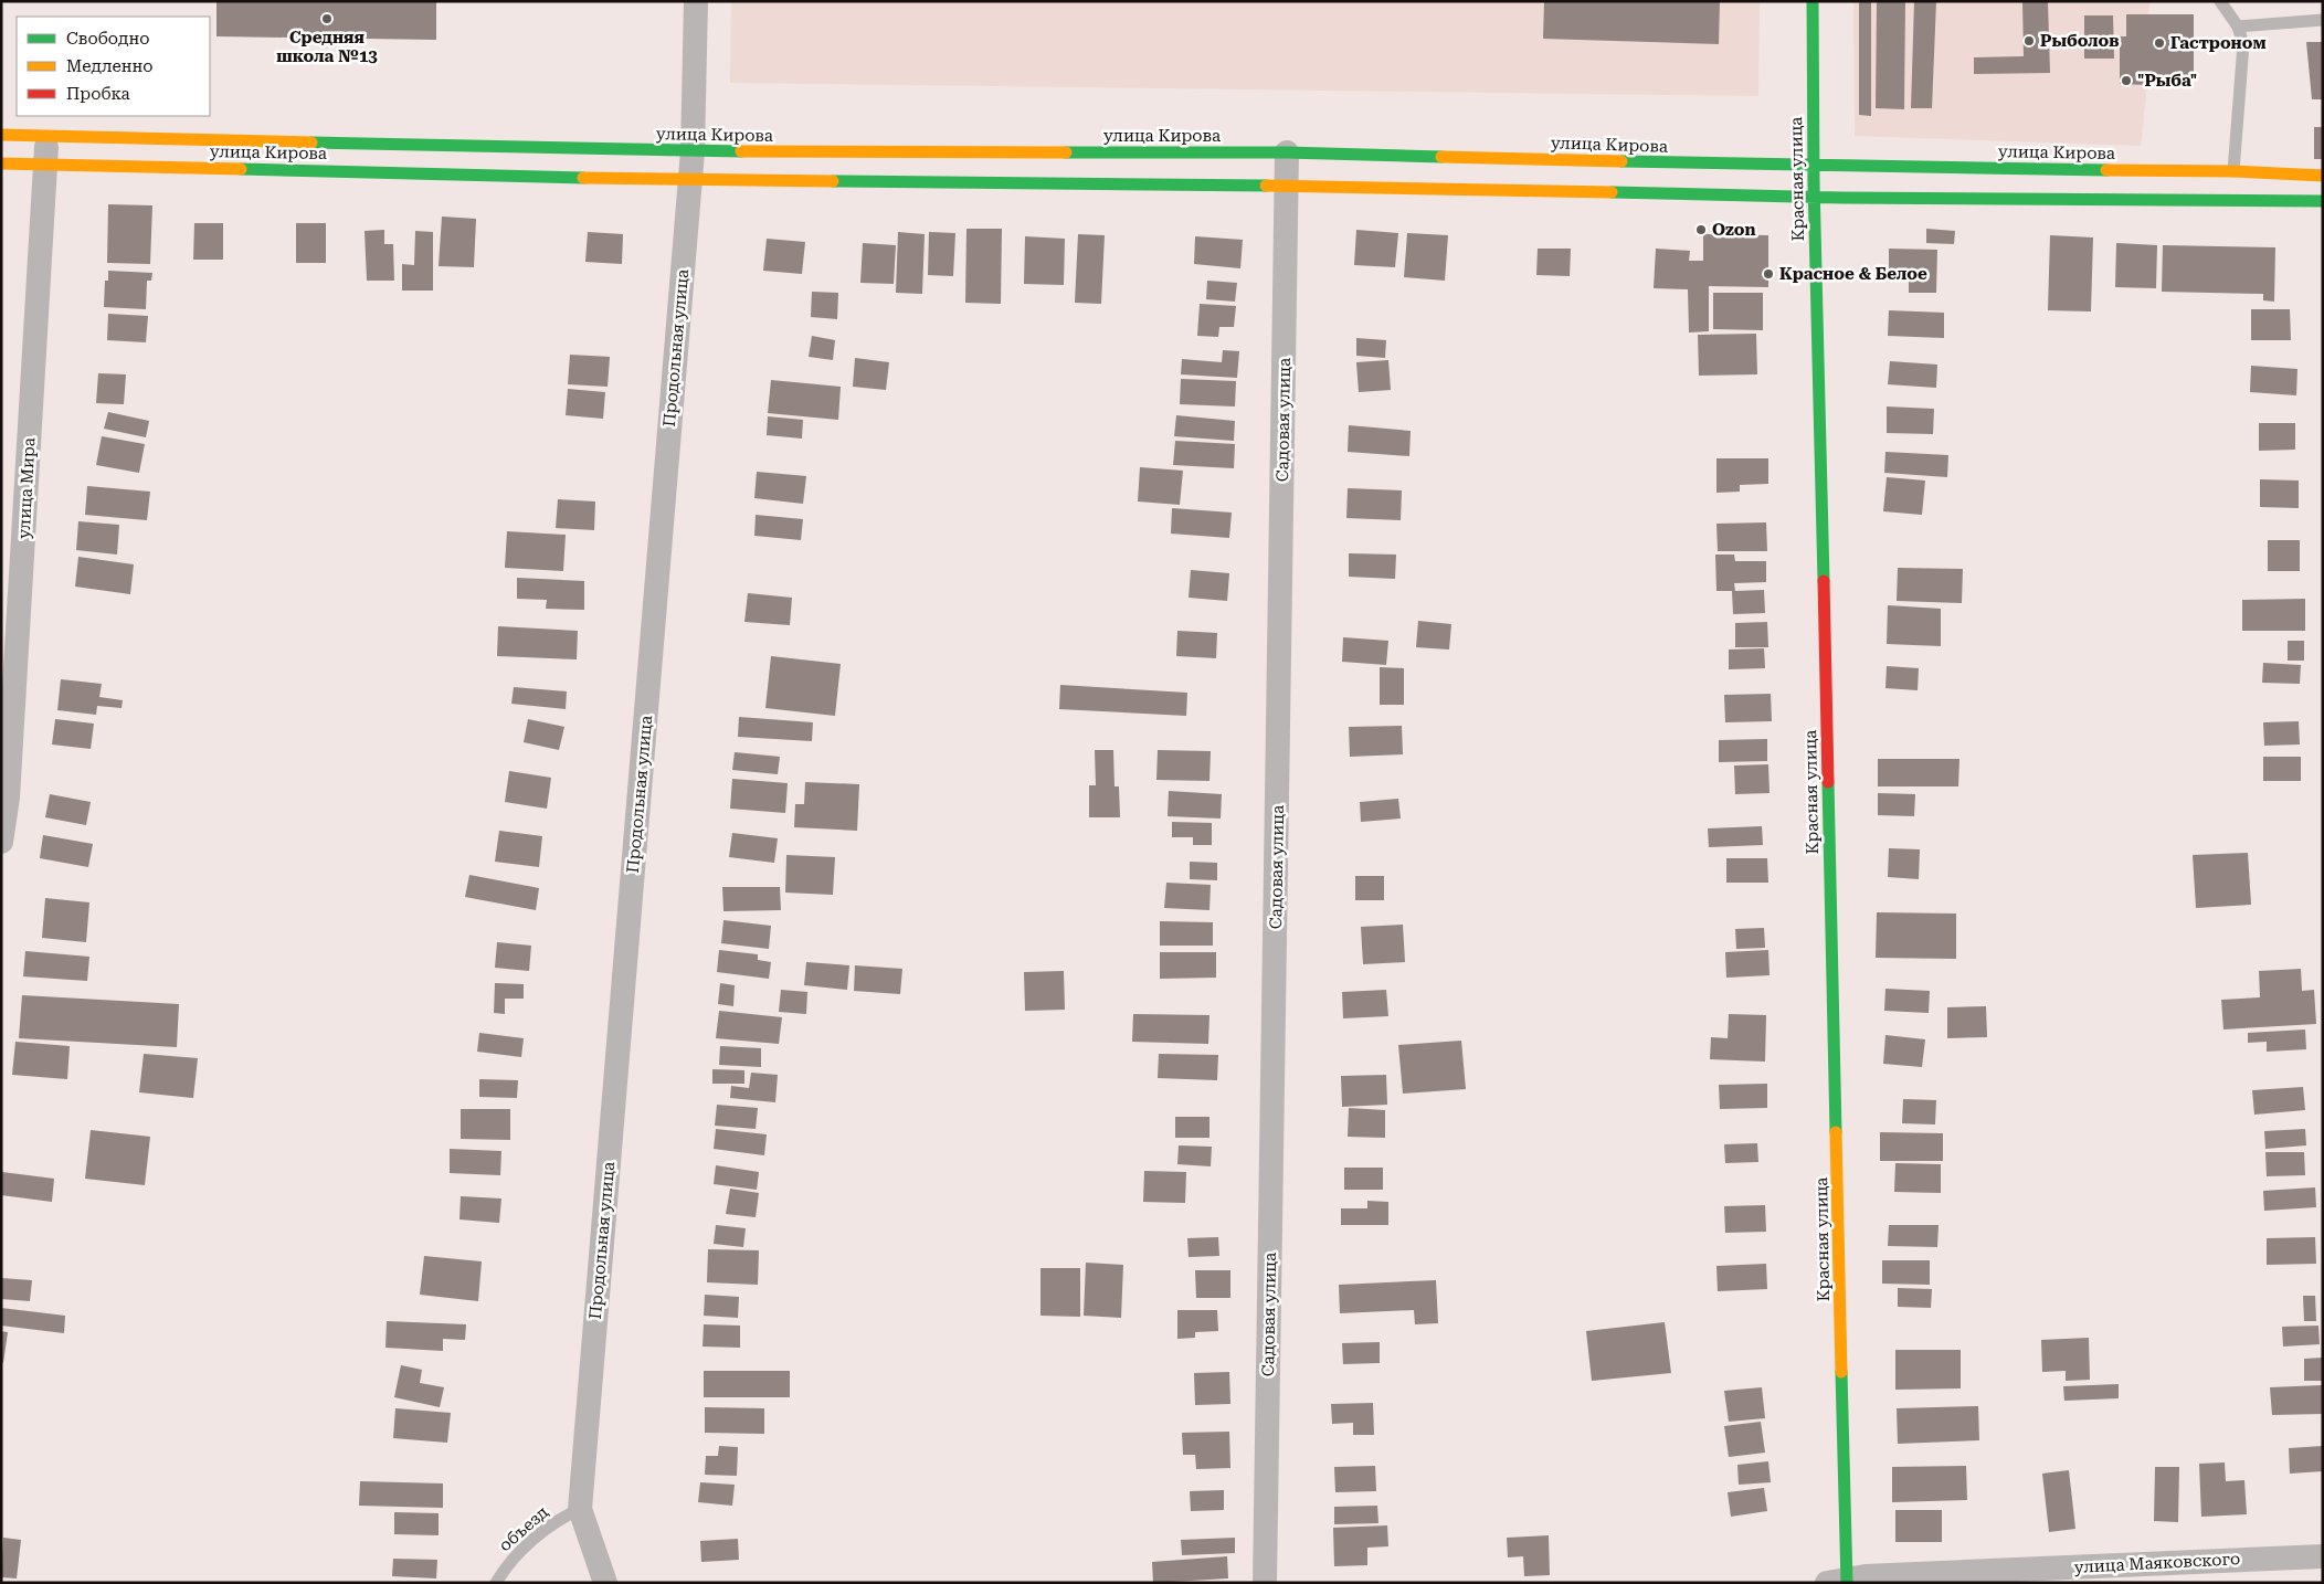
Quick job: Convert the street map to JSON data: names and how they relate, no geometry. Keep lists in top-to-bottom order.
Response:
{
  "streets": {
    "street": [
      "улица Кирова",
      "Красная улица",
      "Продольная улица",
      "Садовая улица",
      "улица Мира",
      "улица Маяковского"
    ],
    "lane": ["объезд"]
  },
  "crossings": [
    ["улица Кирова", "Красная улица"],
    ["улица Кирова", "Продольная улица"],
    ["улица Кирова", "Садовая улица"],
    ["улица Кирова", "улица Мира"],
    ["Красная улица", "улица Маяковского"],
    ["Продольная улица", "объезд"]
  ],
  "places": [
    "Средняя школа №13",
    "Рыболов",
    "Гастроном",
    "\"Рыба\"",
    "Ozon",
    "Красное & Белое"
  ],
  "legend": ["Свободно", "Медленно", "Пробка"]
}
